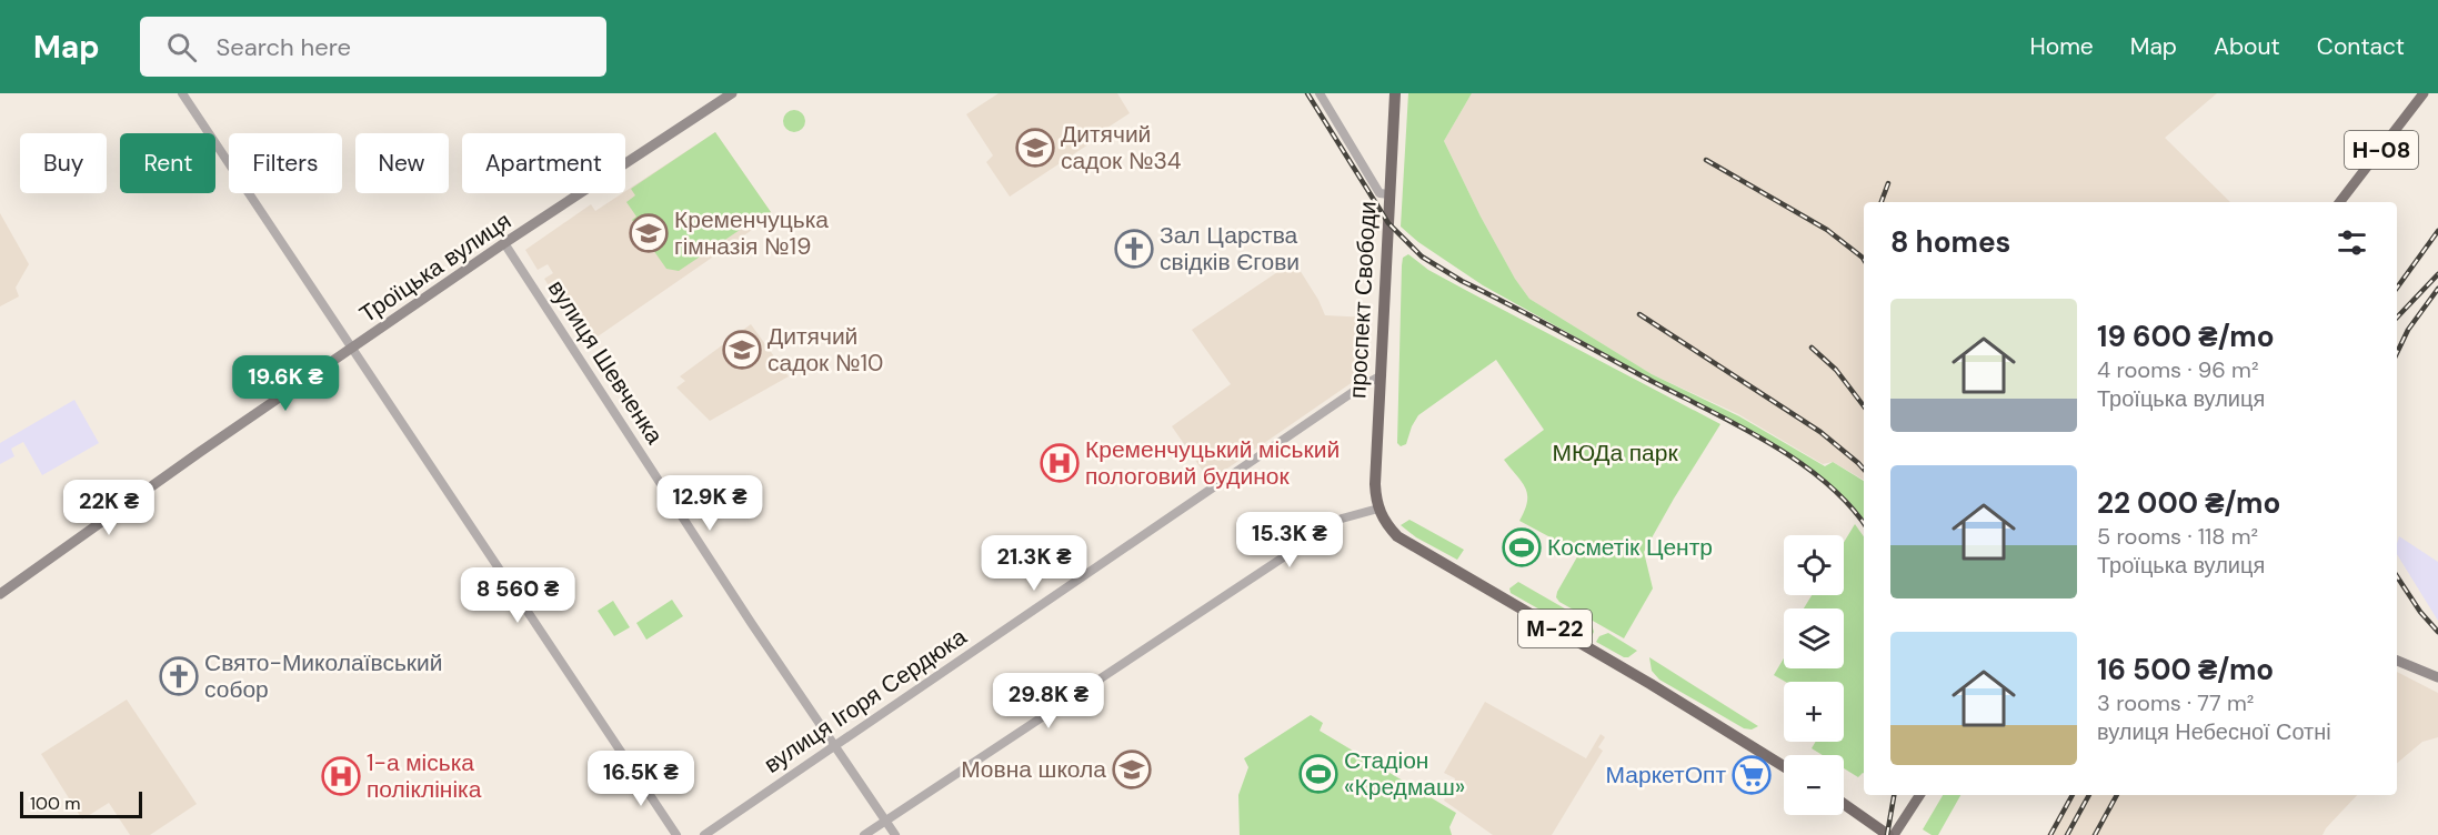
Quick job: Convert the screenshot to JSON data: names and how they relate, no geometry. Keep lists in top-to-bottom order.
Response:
{
  "streets": {
    "highway": ["проспект Свободи", "М-22"],
    "main road": ["Н-08", "Троїцька вулиця"],
    "street": ["вулиця Шевченка", "вулиця Ігоря Сердюка"]
  },
  "crossings": [
    ["Троїцька вулиця", "вулиця Шевченка"],
    ["проспект Свободи", "М-22"],
    ["проспект Свободи", "вулиця Ігоря Сердюка"],
    ["вулиця Шевченка", "вулиця Ігоря Сердюка"]
  ],
  "parks": ["МЮДа парк"],
  "places": {
    "school or university": [
      "Дитячий садок №34",
      "Кременчуцька гімназія №19",
      "Дитячий садок №10",
      "Мовна школа"
    ],
    "church": ["Зал Царства свідків Єгови", "Свято-Миколаївський собор"],
    "hospital": ["Кременчуцький міський пологовий будинок", "1-а міська поліклініка"],
    "sports": ["Косметік Центр", "Стадіон «Кредмаш»"],
    "supermarket": ["МаркетОпт"]
  },
  "scale_bar": "100 m",
  "page": {
    "header": "Map",
    "search": "Search here",
    "nav": [
      "Home",
      "Map",
      "About",
      "Contact"
    ],
    "chip": [
      "Buy",
      "Rent",
      "Filters",
      "New",
      "Apartment"
    ],
    "heading": "8 homes",
    "list": [
      {
        "name": "19 600 ₴/mo",
        "note": "4 rooms · 96 m² · Троїцька вулиця"
      },
      {
        "name": "22 000 ₴/mo",
        "note": "5 rooms · 118 m² · Троїцька вулиця"
      },
      {
        "name": "16 500 ₴/mo",
        "note": "3 rooms · 77 m² · вулиця Небесної Сотні"
      }
    ],
    "price": [
      "19.6K ₴",
      "12.9K ₴",
      "22K ₴",
      "15.3K ₴",
      "21.3K ₴",
      "8 560 ₴",
      "29.8K ₴",
      "16.5K ₴"
    ],
    "map_buttons": ["+", "−"],
    "scale": "100 m"
  }
}
